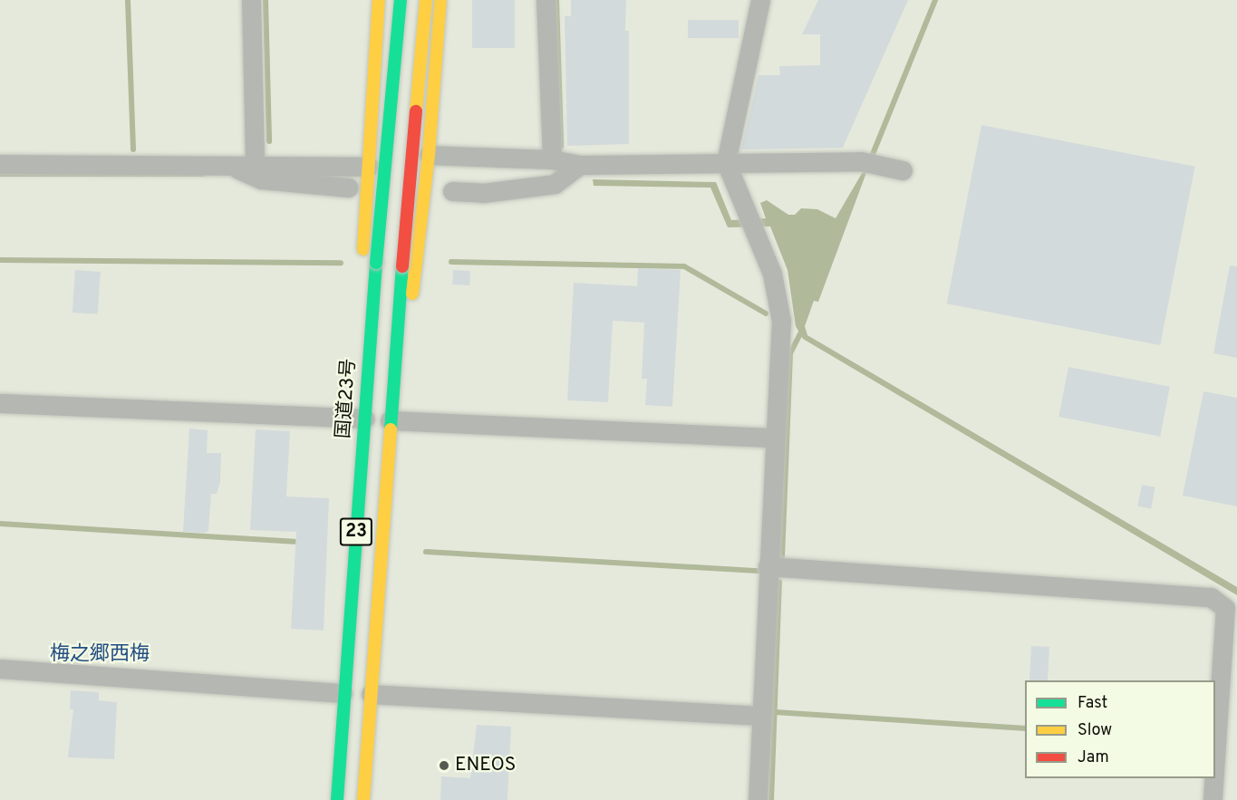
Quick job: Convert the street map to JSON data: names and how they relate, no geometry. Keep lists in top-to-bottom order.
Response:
{
  "streets": {
    "highway": ["国道23号", "23"]
  },
  "districts": ["梅之郷西梅"],
  "places": ["ENEOS"],
  "legend": ["Fast", "Slow", "Jam"]
}
